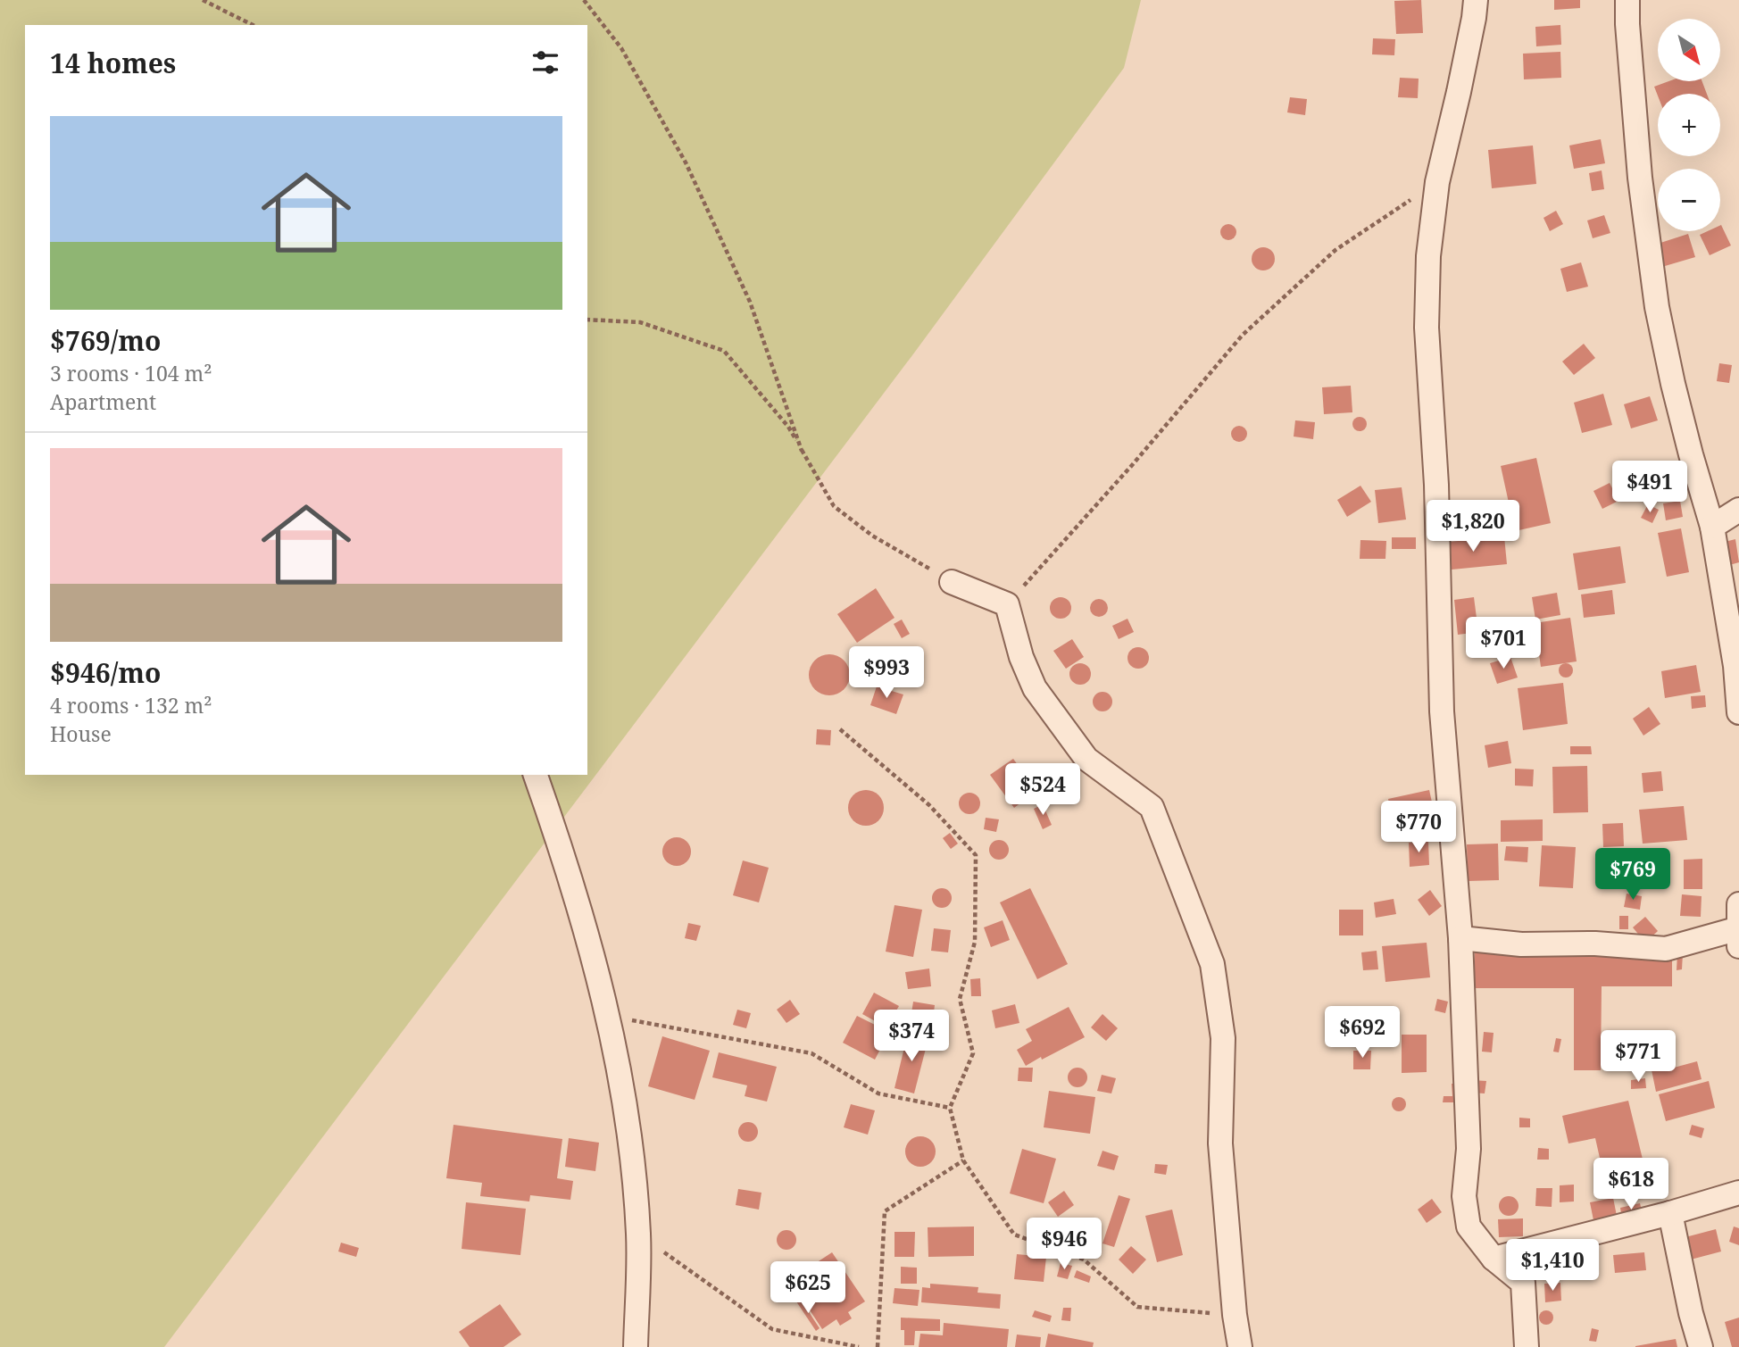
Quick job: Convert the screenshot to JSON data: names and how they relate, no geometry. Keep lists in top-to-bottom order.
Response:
{
  "north": "bottom right",
  "page": {
    "map_buttons": ["+", "−"],
    "heading": "14 homes",
    "list": [
      {
        "name": "$769/mo",
        "note": "3 rooms · 104 m² · Apartment"
      },
      {
        "name": "$946/mo",
        "note": "4 rooms · 132 m² · House"
      }
    ],
    "price": [
      "$491",
      "$1,820",
      "$701",
      "$993",
      "$524",
      "$770",
      "$769",
      "$692",
      "$374",
      "$771",
      "$618",
      "$946",
      "$1,410",
      "$625"
    ]
  }
}
